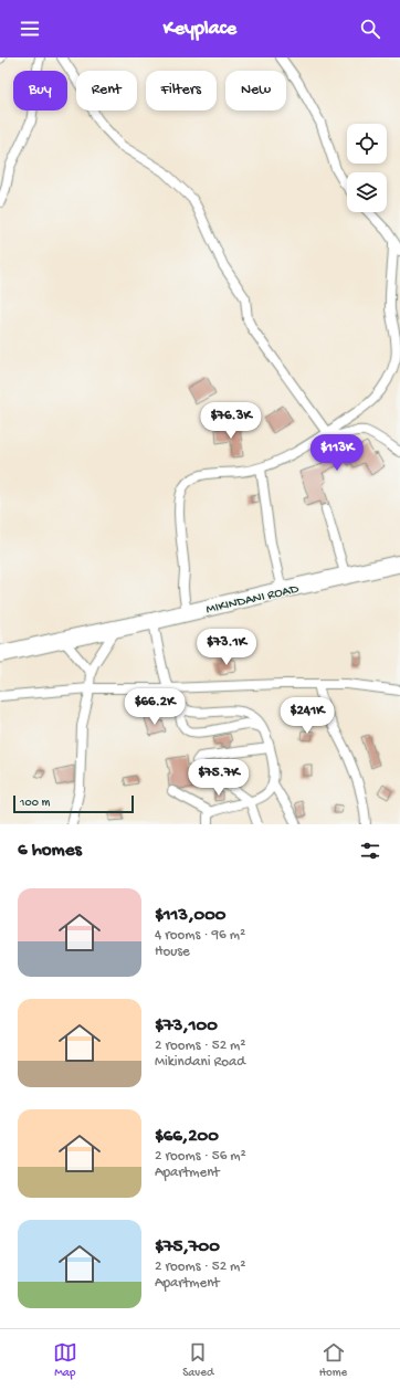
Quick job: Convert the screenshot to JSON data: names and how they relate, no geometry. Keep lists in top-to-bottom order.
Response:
{
  "streets": {
    "highway": ["MIKINDANI ROAD"]
  },
  "scale_bar": "100 m",
  "page": {
    "header": "Keyplace",
    "chip": [
      "Buy",
      "Rent",
      "Filters",
      "New"
    ],
    "price": [
      "$76.3K",
      "$113K",
      "$73.1K",
      "$66.2K",
      "$241K",
      "$75.7K"
    ],
    "scale": "100 m",
    "heading": "6 homes",
    "list": [
      {
        "name": "$113,000",
        "note": "4 rooms · 96 m² · House"
      },
      {
        "name": "$73,100",
        "note": "2 rooms · 52 m² · Mikindani Road"
      },
      {
        "name": "$66,200",
        "note": "2 rooms · 56 m² · Apartment"
      },
      {
        "name": "$75,700",
        "note": "2 rooms · 52 m² · Apartment"
      }
    ],
    "tabs": ["Map", "Saved", "Home"]
  }
}
